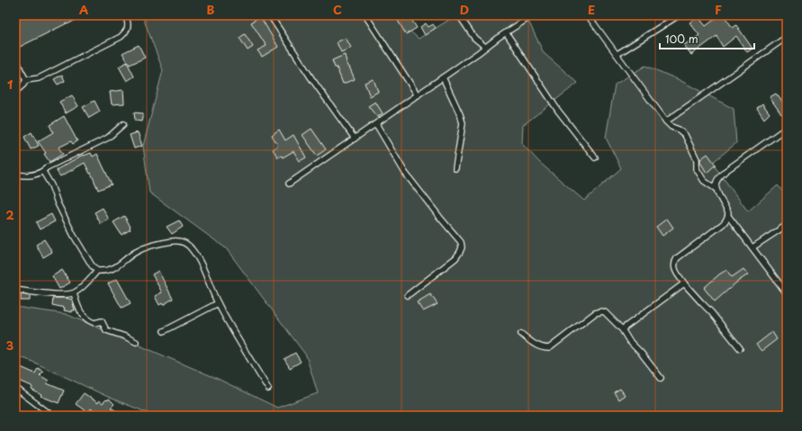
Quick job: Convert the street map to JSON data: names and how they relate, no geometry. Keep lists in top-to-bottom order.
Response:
{
  "scale_bar": "100 m",
  "grid": {
    "columns": [
      "A",
      "B",
      "C",
      "D",
      "E",
      "F"
    ],
    "rows": ["1", "2", "3"]
  }
}
